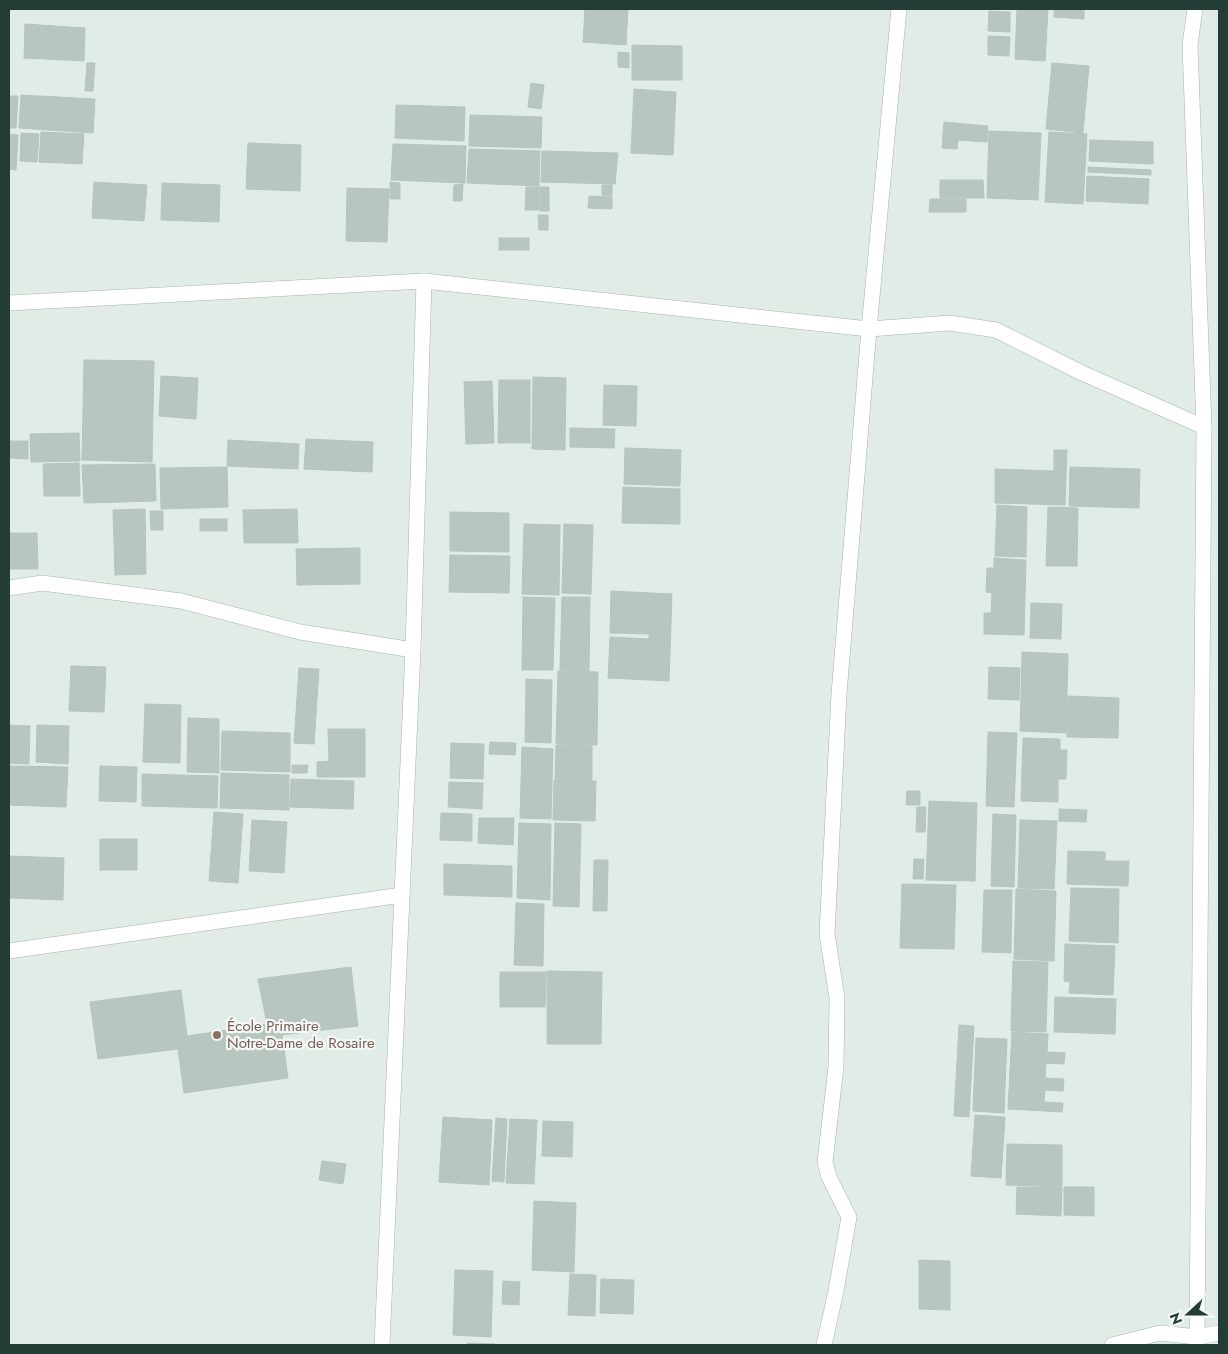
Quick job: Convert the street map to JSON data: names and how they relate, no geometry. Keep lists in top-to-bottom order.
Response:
{
  "places": ["École Primaire Notre-Dame de Rosaire"],
  "north": "left"
}
